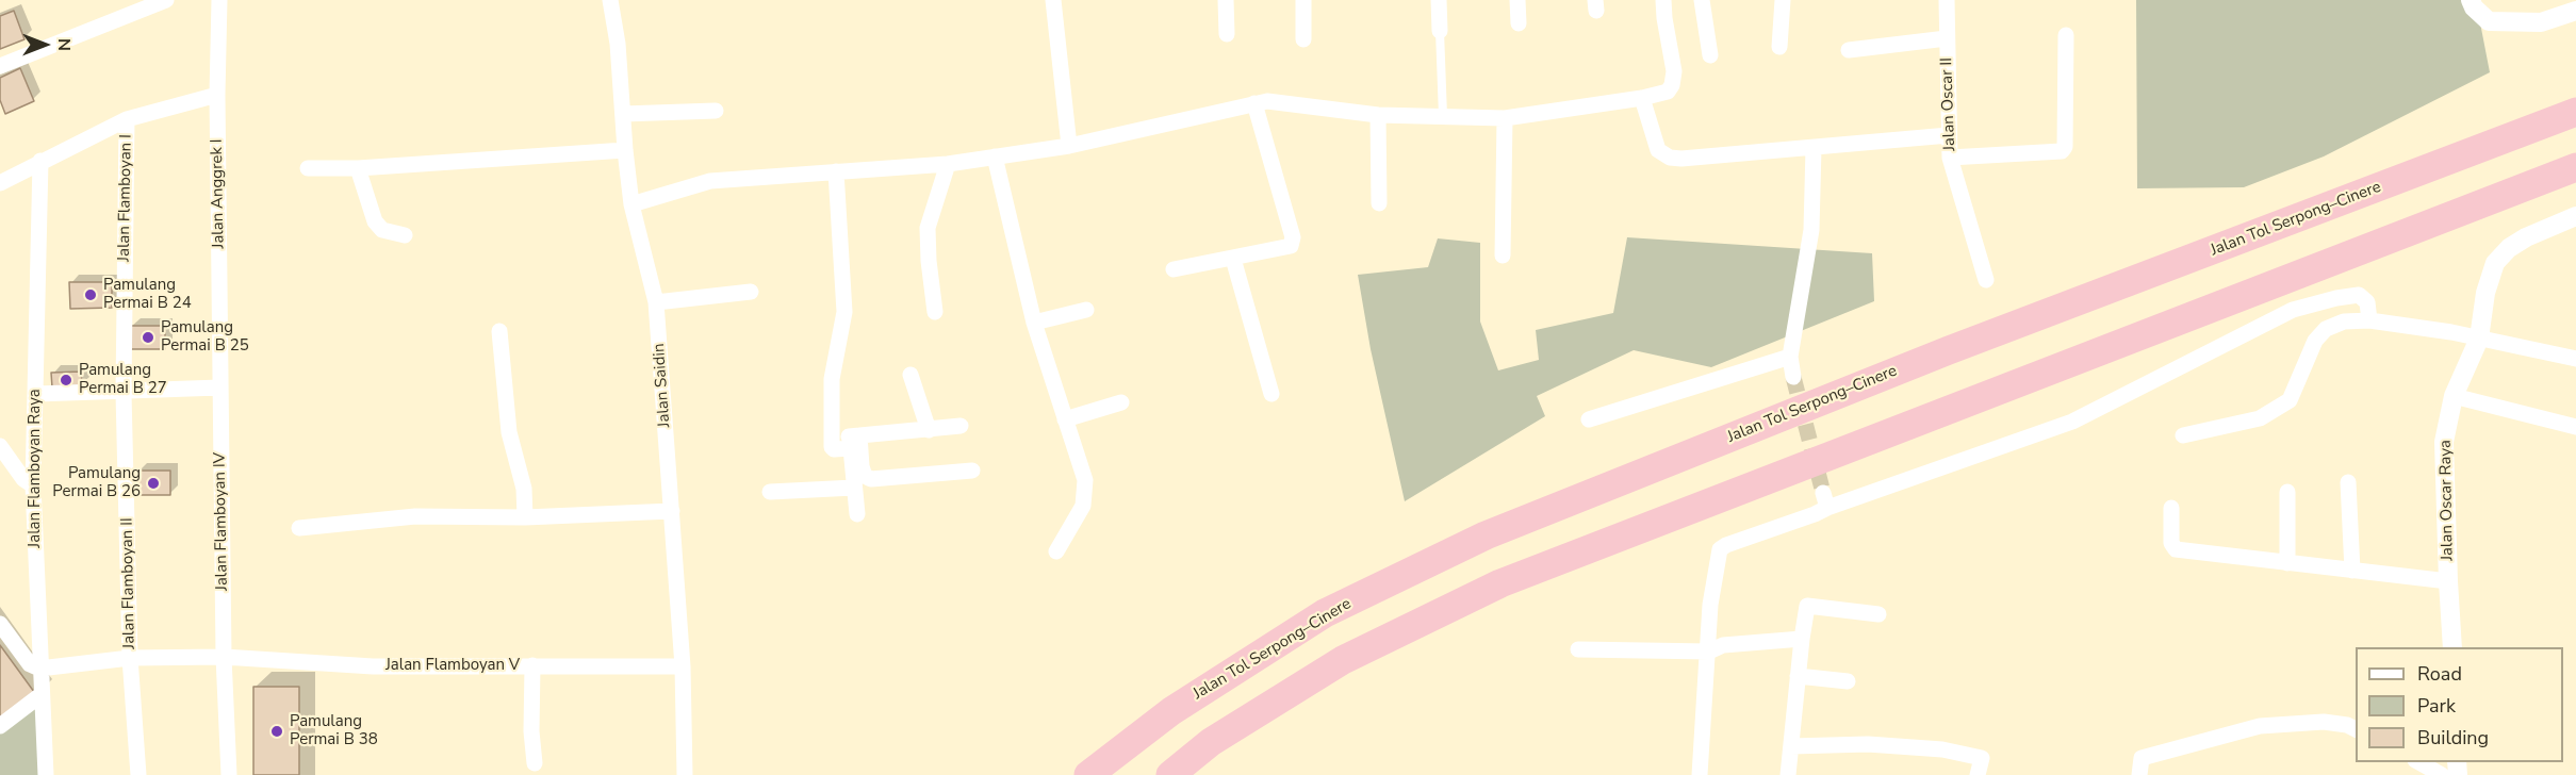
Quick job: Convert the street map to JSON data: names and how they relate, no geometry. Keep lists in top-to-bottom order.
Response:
{
  "streets": {
    "highway": ["Jalan Tol Serpong–Cinere"],
    "street": [
      "Jalan Oscar II",
      "Jalan Anggrek I",
      "Jalan Flamboyan I",
      "Jalan Saidin",
      "Jalan Flamboyan Raya",
      "Jalan Oscar Raya",
      "Jalan Flamboyan IV",
      "Jalan Flamboyan II",
      "Jalan Flamboyan V"
    ]
  },
  "crossings": [
    ["Jalan Anggrek I", "Jalan Flamboyan IV"],
    ["Jalan Flamboyan I", "Jalan Flamboyan II"],
    ["Jalan Saidin", "Jalan Flamboyan V"],
    ["Jalan Flamboyan Raya", "Jalan Flamboyan V"],
    ["Jalan Flamboyan IV", "Jalan Flamboyan V"],
    ["Jalan Flamboyan II", "Jalan Flamboyan V"]
  ],
  "places": [
    "Pamulang Permai B 24",
    "Pamulang Permai B 25",
    "Pamulang Permai B 27",
    "Pamulang Permai B 26",
    "Pamulang Permai B 38"
  ],
  "legend": ["Road", "Park", "Building"],
  "north": "right"
}
